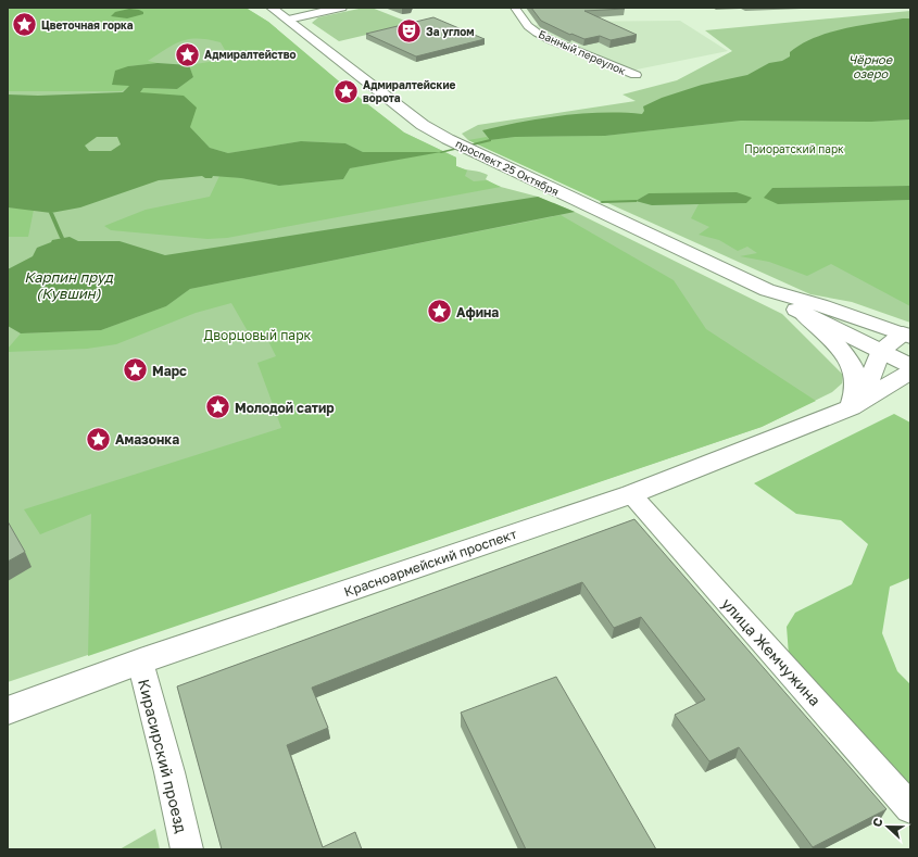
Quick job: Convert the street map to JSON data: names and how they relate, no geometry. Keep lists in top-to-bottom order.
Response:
{
  "streets": {
    "main road": ["проспект 25 Октября", "Красноармейский проспект"],
    "street": ["Банный переулок", "улица Жемчужина", "Кирасирский проезд"]
  },
  "crossings": [
    ["Красноармейский проспект", "улица Жемчужина"],
    ["Красноармейский проспект", "Кирасирский проезд"]
  ],
  "water": ["Чёрное озеро", "Карпин пруд (Кувшин)"],
  "parks": ["Приоратский парк", "Дворцовый парк"],
  "places": {
    "place": [
      "Цветочная горка",
      "Адмиралтейство",
      "Адмиралтейские ворота",
      "Афина",
      "Марс",
      "Молодой сатир",
      "Амазонка"
    ],
    "theatre": ["За углом"]
  },
  "north": "left"
}
